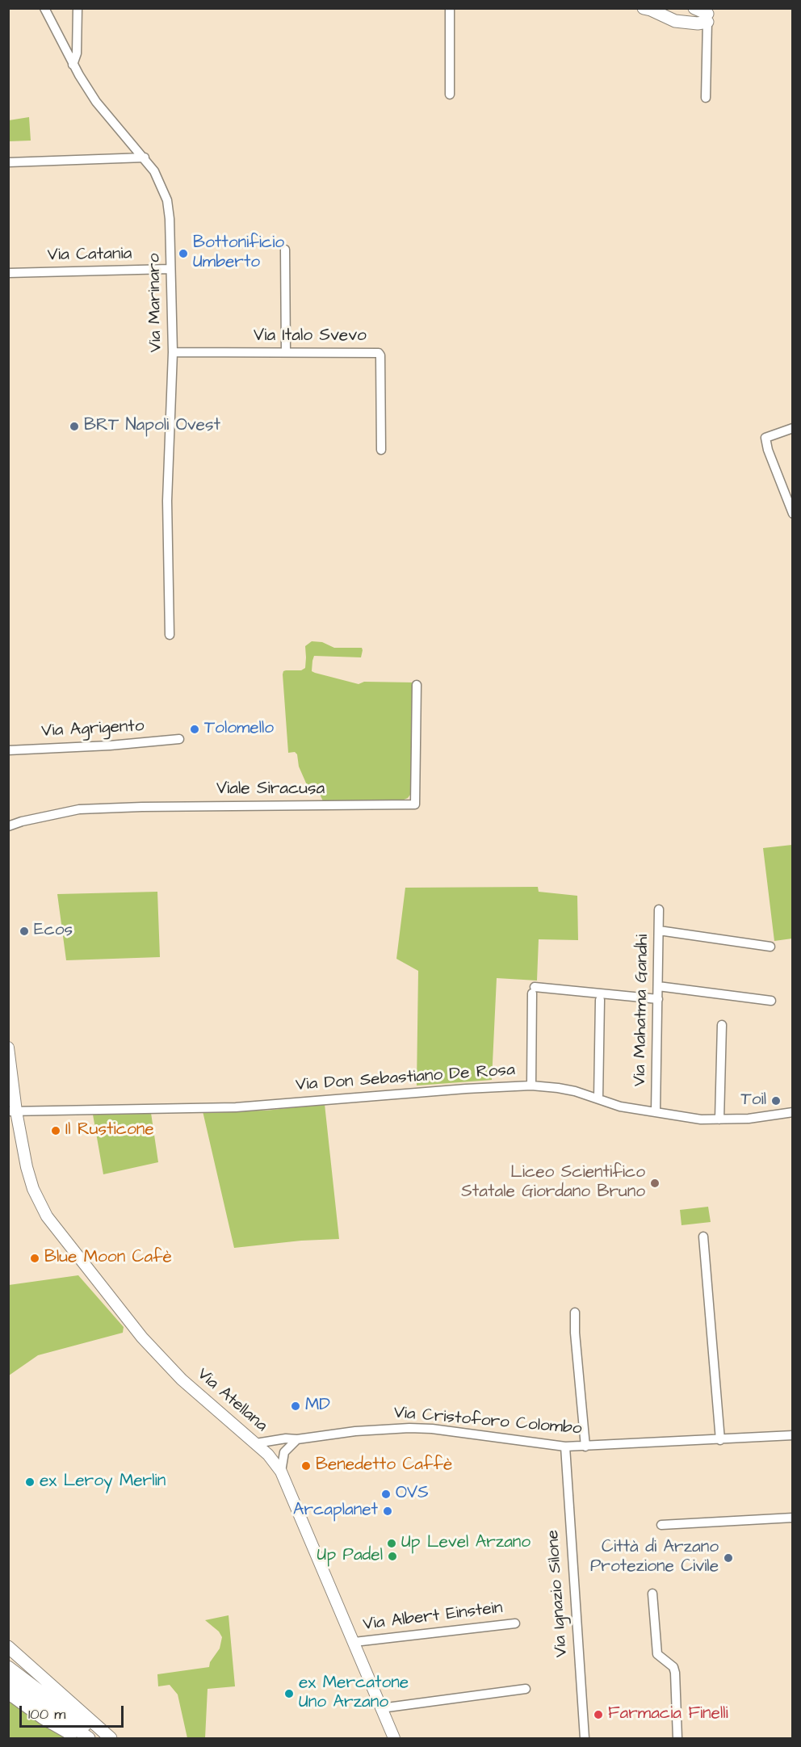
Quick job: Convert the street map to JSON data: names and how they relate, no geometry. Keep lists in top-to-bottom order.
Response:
{
  "streets": {
    "main road": ["Via Atellana"],
    "street": [
      "Via Catania",
      "Via Marinaro",
      "Via Italo Svevo",
      "Via Agrigento",
      "Viale Siracusa",
      "Via Mahatma Gandhi",
      "Via Don Sebastiano De Rosa",
      "Via Cristoforo Colombo",
      "Via Ignazio Silone",
      "Via Albert Einstein"
    ]
  },
  "crossings": [
    ["Via Catania", "Via Marinaro"],
    ["Via Marinaro", "Via Italo Svevo"],
    ["Via Mahatma Gandhi", "Via Don Sebastiano De Rosa"],
    ["Via Don Sebastiano De Rosa", "Via Atellana"],
    ["Via Atellana", "Via Cristoforo Colombo"],
    ["Via Atellana", "Via Albert Einstein"],
    ["Via Cristoforo Colombo", "Via Ignazio Silone"]
  ],
  "places": [
    "Bottonificio Umberto",
    "BRT Napoli Ovest",
    "Tolomello",
    "Ecos",
    "Toil",
    "Il Rusticone",
    "Liceo Scientifico Statale Giordano Bruno",
    "Blue Moon Cafè",
    "MD",
    "Benedetto Caffè",
    "ex Leroy Merlin",
    "OVS",
    "Arcaplanet",
    "Up Level Arzano",
    "Up Padel",
    "Città di Arzano Protezione Civile",
    "ex Mercatone Uno Arzano",
    "Farmacia Finelli"
  ],
  "scale_bar": "100 m"
}
